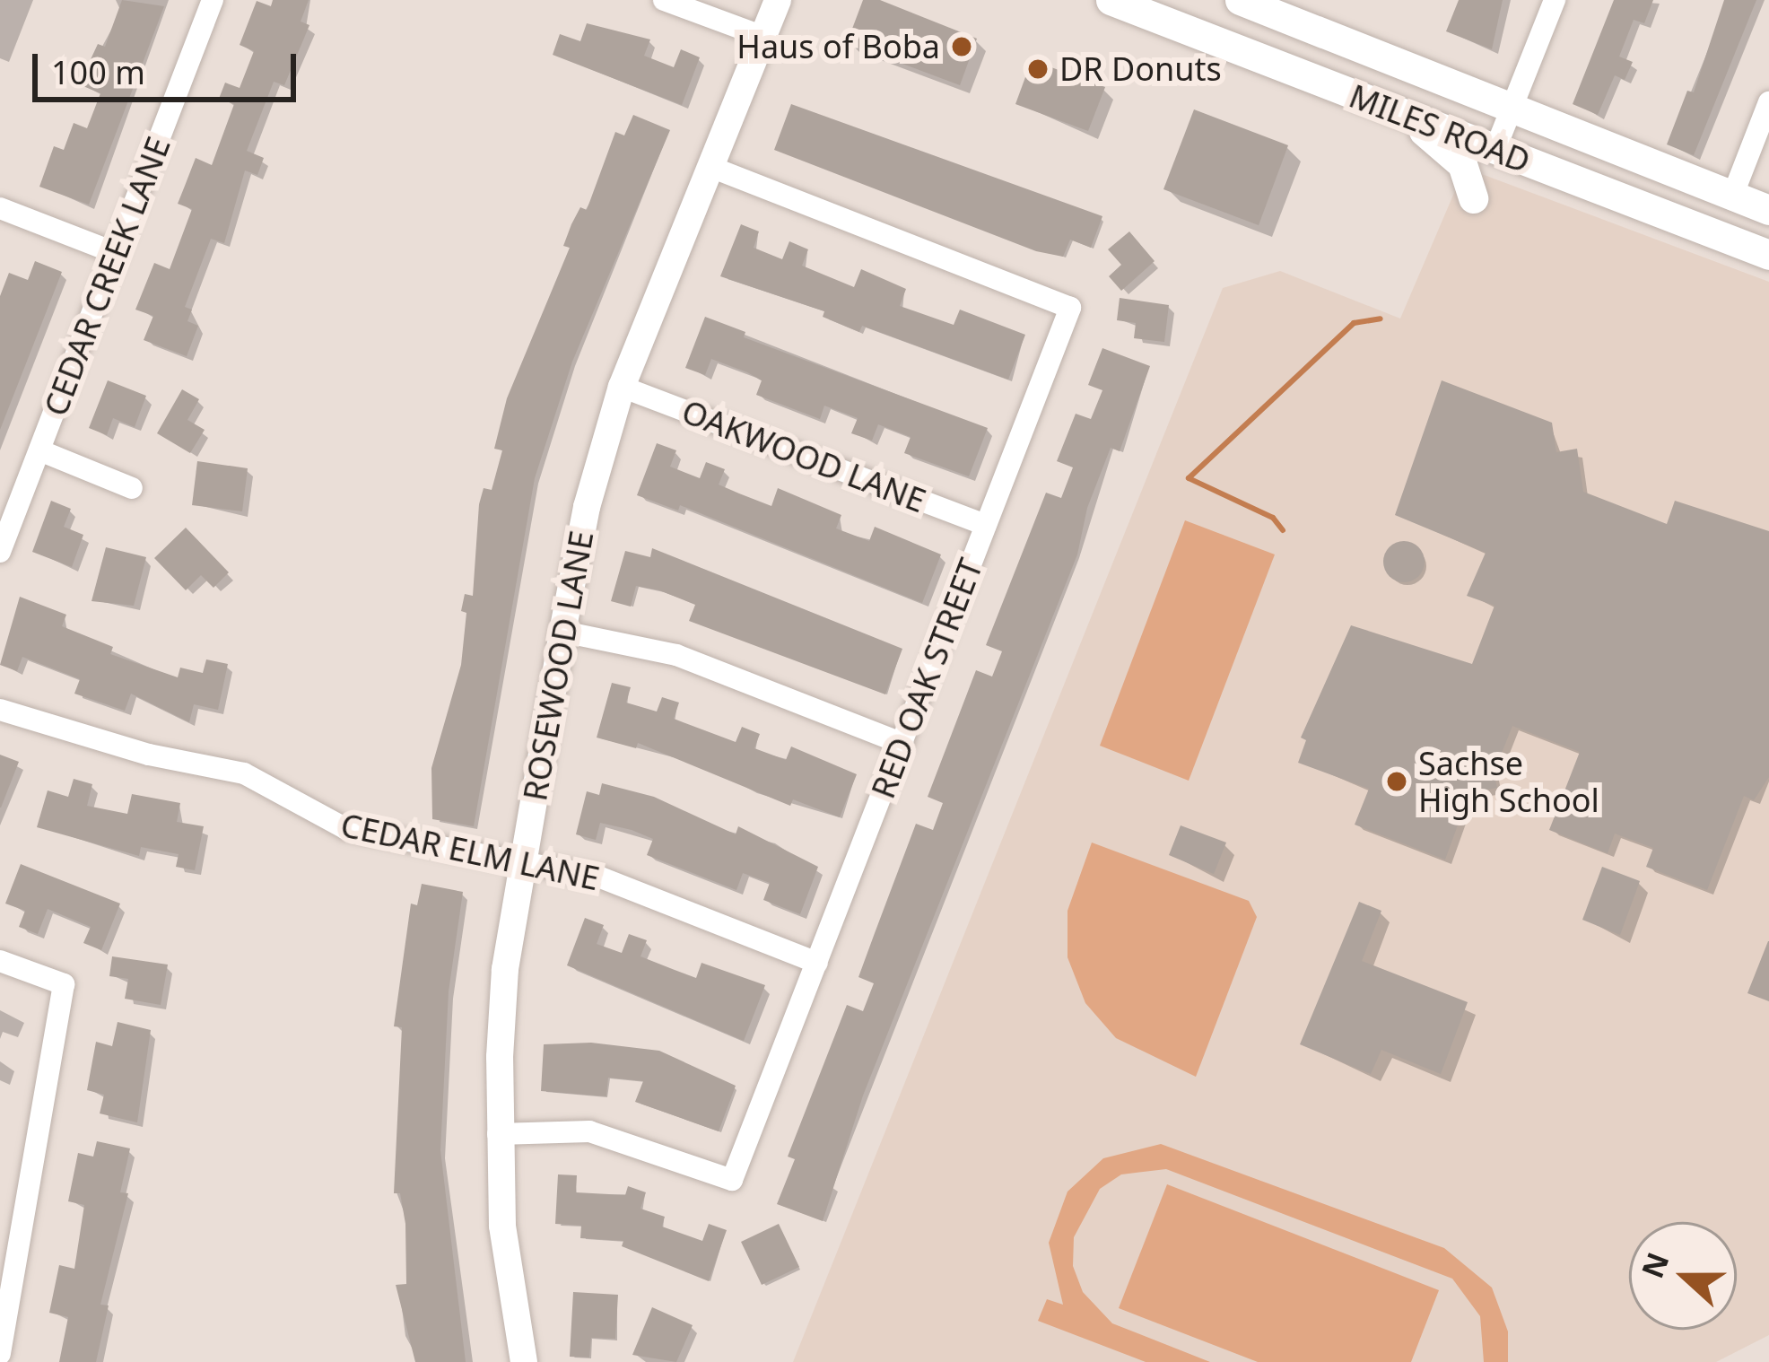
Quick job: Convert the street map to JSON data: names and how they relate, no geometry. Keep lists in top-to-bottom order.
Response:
{
  "streets": {
    "main road": ["MILES ROAD"],
    "street": [
      "CEDAR CREEK LANE",
      "OAKWOOD LANE",
      "ROSEWOOD LANE",
      "RED OAK STREET",
      "CEDAR ELM LANE"
    ]
  },
  "crossings": [
    ["OAKWOOD LANE", "ROSEWOOD LANE"],
    ["OAKWOOD LANE", "RED OAK STREET"],
    ["ROSEWOOD LANE", "RED OAK STREET"],
    ["ROSEWOOD LANE", "CEDAR ELM LANE"],
    ["RED OAK STREET", "CEDAR ELM LANE"]
  ],
  "places": ["Haus of Boba", "DR Donuts", "Sachse High School"],
  "scale_bar": "100 m",
  "north": "left"
}
